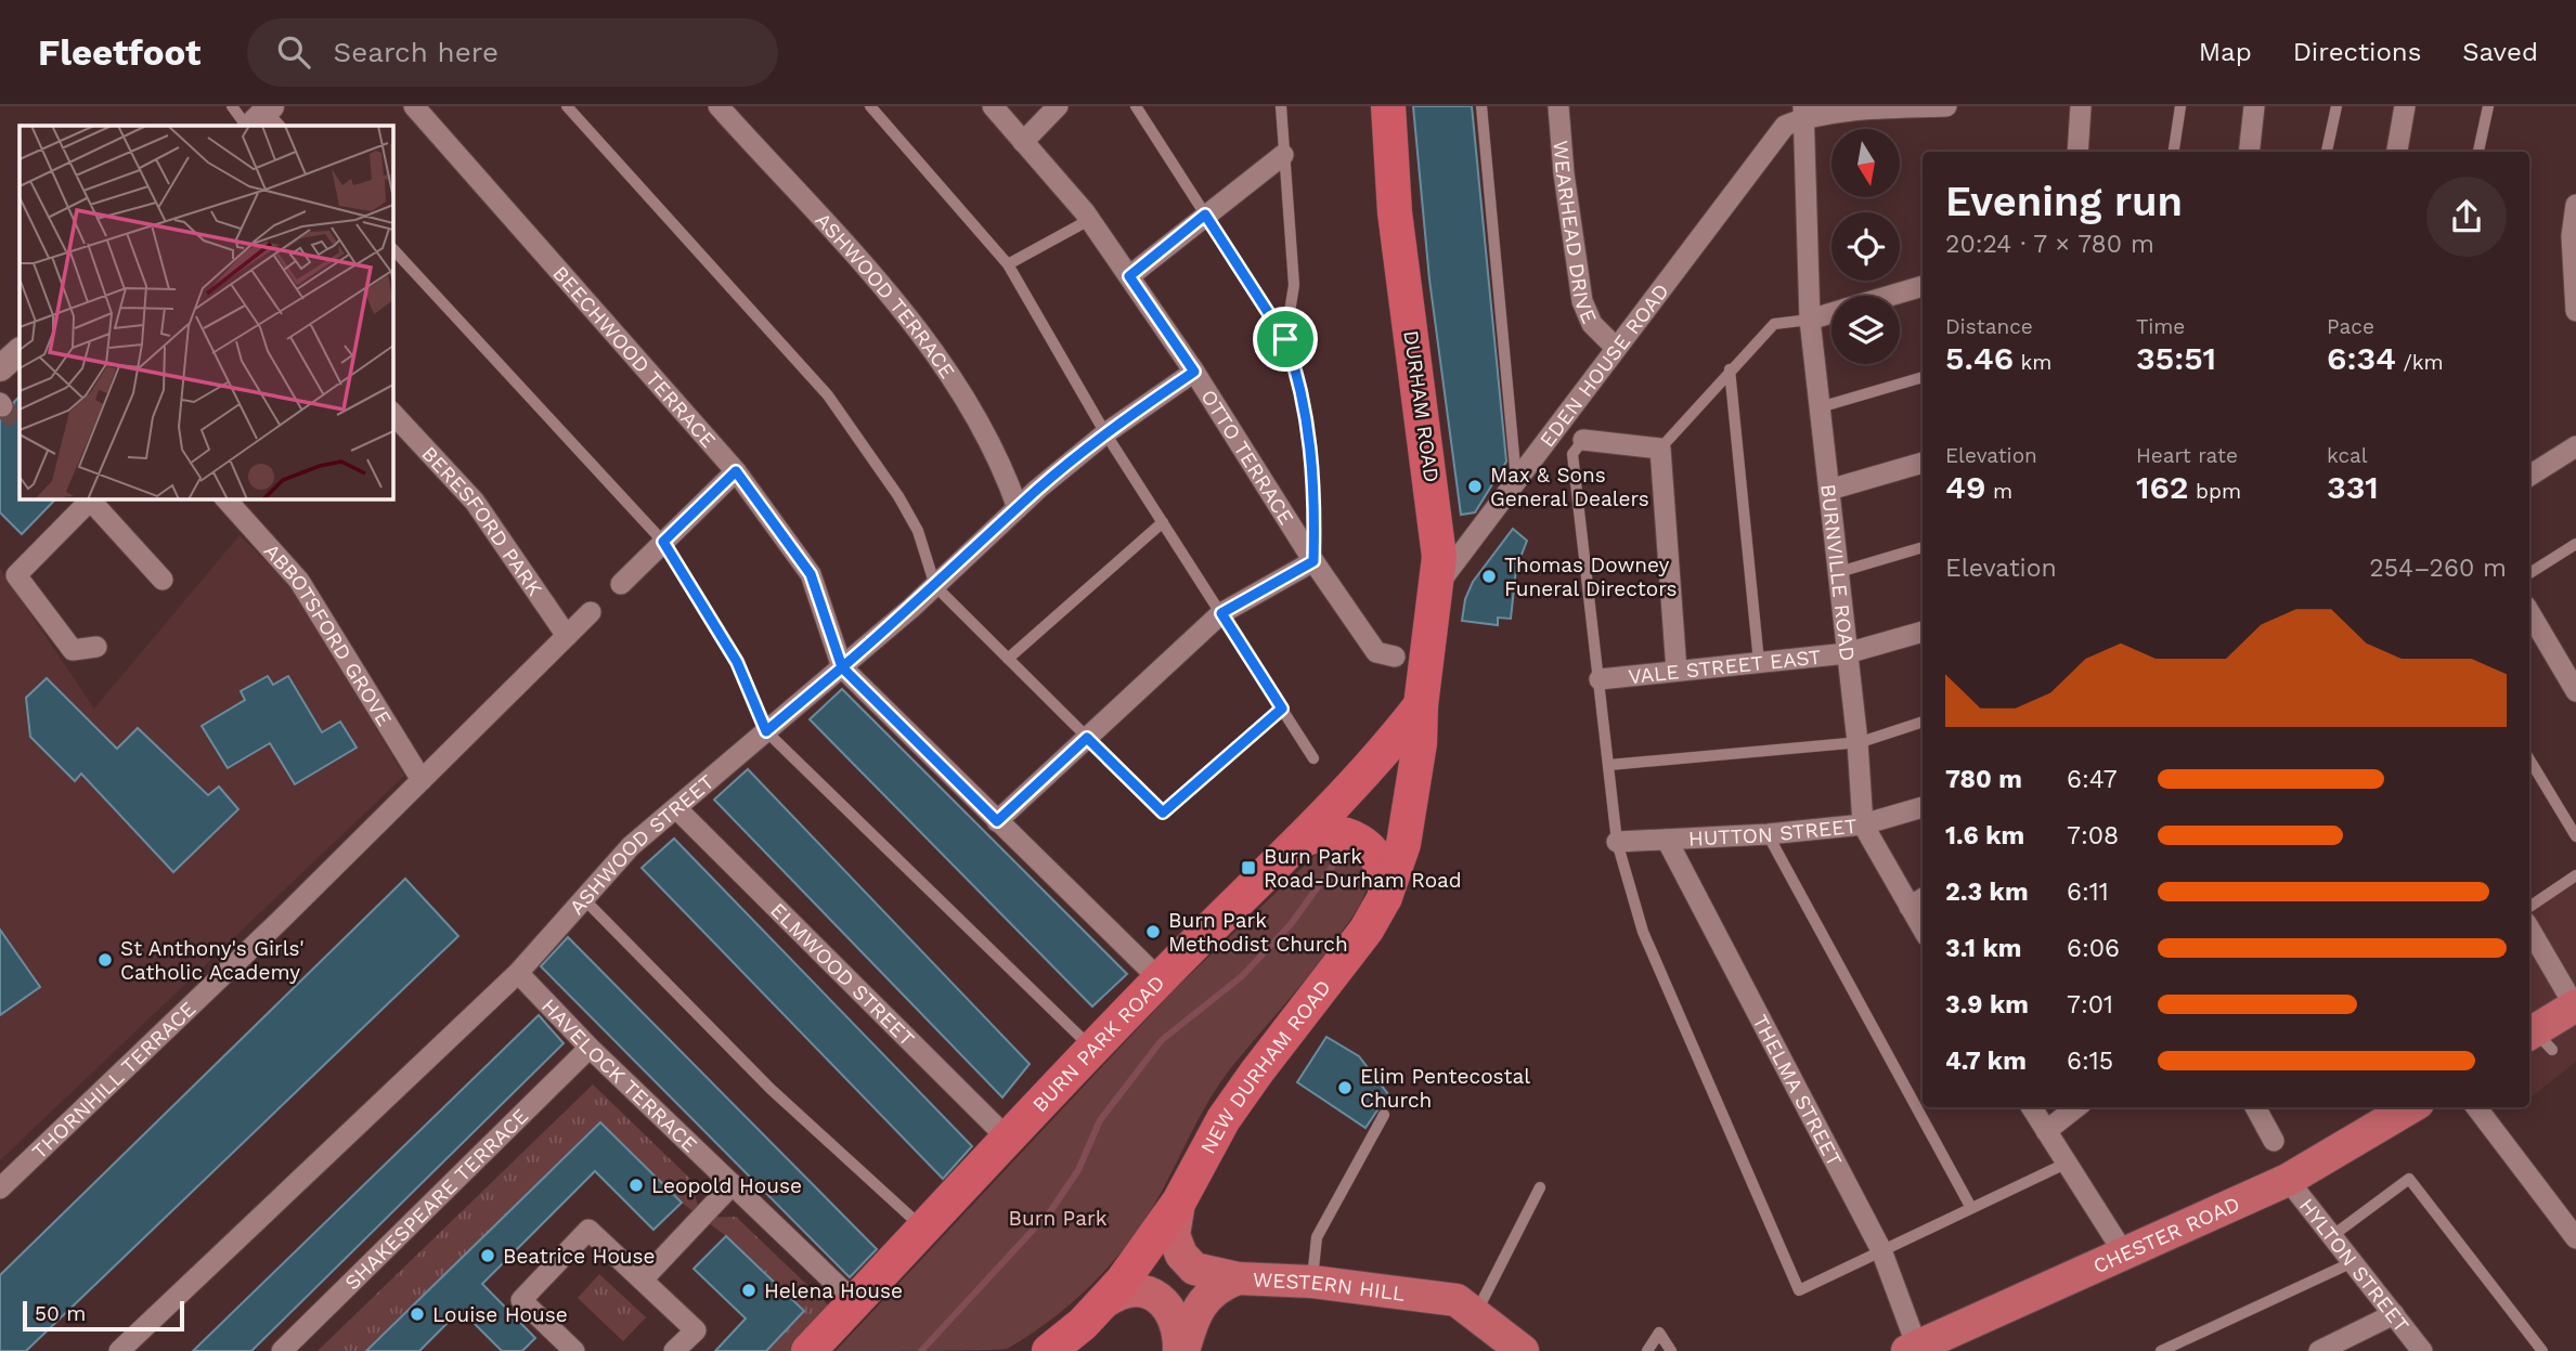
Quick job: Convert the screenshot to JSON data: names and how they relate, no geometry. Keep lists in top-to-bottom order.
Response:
{
  "streets": {
    "highway": ["DURHAM ROAD", "BURN PARK ROAD", "NEW DURHAM ROAD"],
    "main road": ["CHESTER ROAD", "WESTERN HILL"],
    "street": [
      "WEARHEAD DRIVE",
      "ASHWOOD TERRACE",
      "BEECHWOOD TERRACE",
      "EDEN HOUSE ROAD",
      "OTTO TERRACE",
      "BERESFORD PARK",
      "BURNVILLE ROAD",
      "ABBOTSFORD GROVE",
      "VALE STREET EAST",
      "HUTTON STREET",
      "ASHWOOD STREET",
      "ELMWOOD STREET",
      "HAVELOCK TERRACE",
      "THORNHILL TERRACE",
      "THELMA STREET",
      "SHAKESPEARE TERRACE",
      "HYLTON STREET"
    ]
  },
  "crossings": [
    ["WEARHEAD DRIVE", "EDEN HOUSE ROAD"],
    ["ASHWOOD TERRACE", "ASHWOOD STREET"],
    ["BEECHWOOD TERRACE", "ASHWOOD STREET"],
    ["EDEN HOUSE ROAD", "DURHAM ROAD"],
    ["EDEN HOUSE ROAD", "BURNVILLE ROAD"],
    ["DURHAM ROAD", "BURN PARK ROAD"],
    ["DURHAM ROAD", "NEW DURHAM ROAD"],
    ["OTTO TERRACE", "ASHWOOD STREET"],
    ["BERESFORD PARK", "THORNHILL TERRACE"],
    ["BURNVILLE ROAD", "VALE STREET EAST"],
    ["BURNVILLE ROAD", "HUTTON STREET"],
    ["ABBOTSFORD GROVE", "THORNHILL TERRACE"],
    ["HUTTON STREET", "THELMA STREET"],
    ["ASHWOOD STREET", "ELMWOOD STREET"],
    ["ASHWOOD STREET", "HAVELOCK TERRACE"],
    ["ELMWOOD STREET", "BURN PARK ROAD"],
    ["BURN PARK ROAD", "NEW DURHAM ROAD"],
    ["BURN PARK ROAD", "HAVELOCK TERRACE"],
    ["NEW DURHAM ROAD", "WESTERN HILL"],
    ["HAVELOCK TERRACE", "SHAKESPEARE TERRACE"],
    ["THELMA STREET", "CHESTER ROAD"],
    ["CHESTER ROAD", "HYLTON STREET"]
  ],
  "parks": ["Burn Park"],
  "places": {
    "other": [
      "Max & Sons General Dealers",
      "Thomas Downey Funeral Directors",
      "Burn Park Methodist Church",
      "St Anthony's Girls' Catholic Academy",
      "Elim Pentecostal Church",
      "Leopold House",
      "Beatrice House",
      "Helena House",
      "Louise House"
    ],
    "transit": ["Burn Park Road-Durham Road"]
  },
  "scale_bar": "50 m",
  "north": "bottom",
  "page": {
    "header": "Fleetfoot",
    "search": "Search here",
    "nav": ["Map", "Directions", "Saved"],
    "heading": ["Evening run", "20:24 · 7 × 780 m"],
    "stats": [
      ["Distance", "5.46 km"],
      ["Time", "35:51"],
      ["Pace", "6:34 /km"],
      ["Elevation", "49 m"],
      ["Heart rate", "162 bpm"],
      ["kcal", "331"]
    ],
    "chart": ["Elevation", "254–260 m"],
    "list": [
      {
        "name": "780 m",
        "note": "6:47"
      },
      {
        "name": "1.6 km",
        "note": "7:08"
      },
      {
        "name": "2.3 km",
        "note": "6:11"
      },
      {
        "name": "3.1 km",
        "note": "6:06"
      },
      {
        "name": "3.9 km",
        "note": "7:01"
      },
      {
        "name": "4.7 km",
        "note": "6:15"
      }
    ],
    "scale": "50 m"
  }
}
